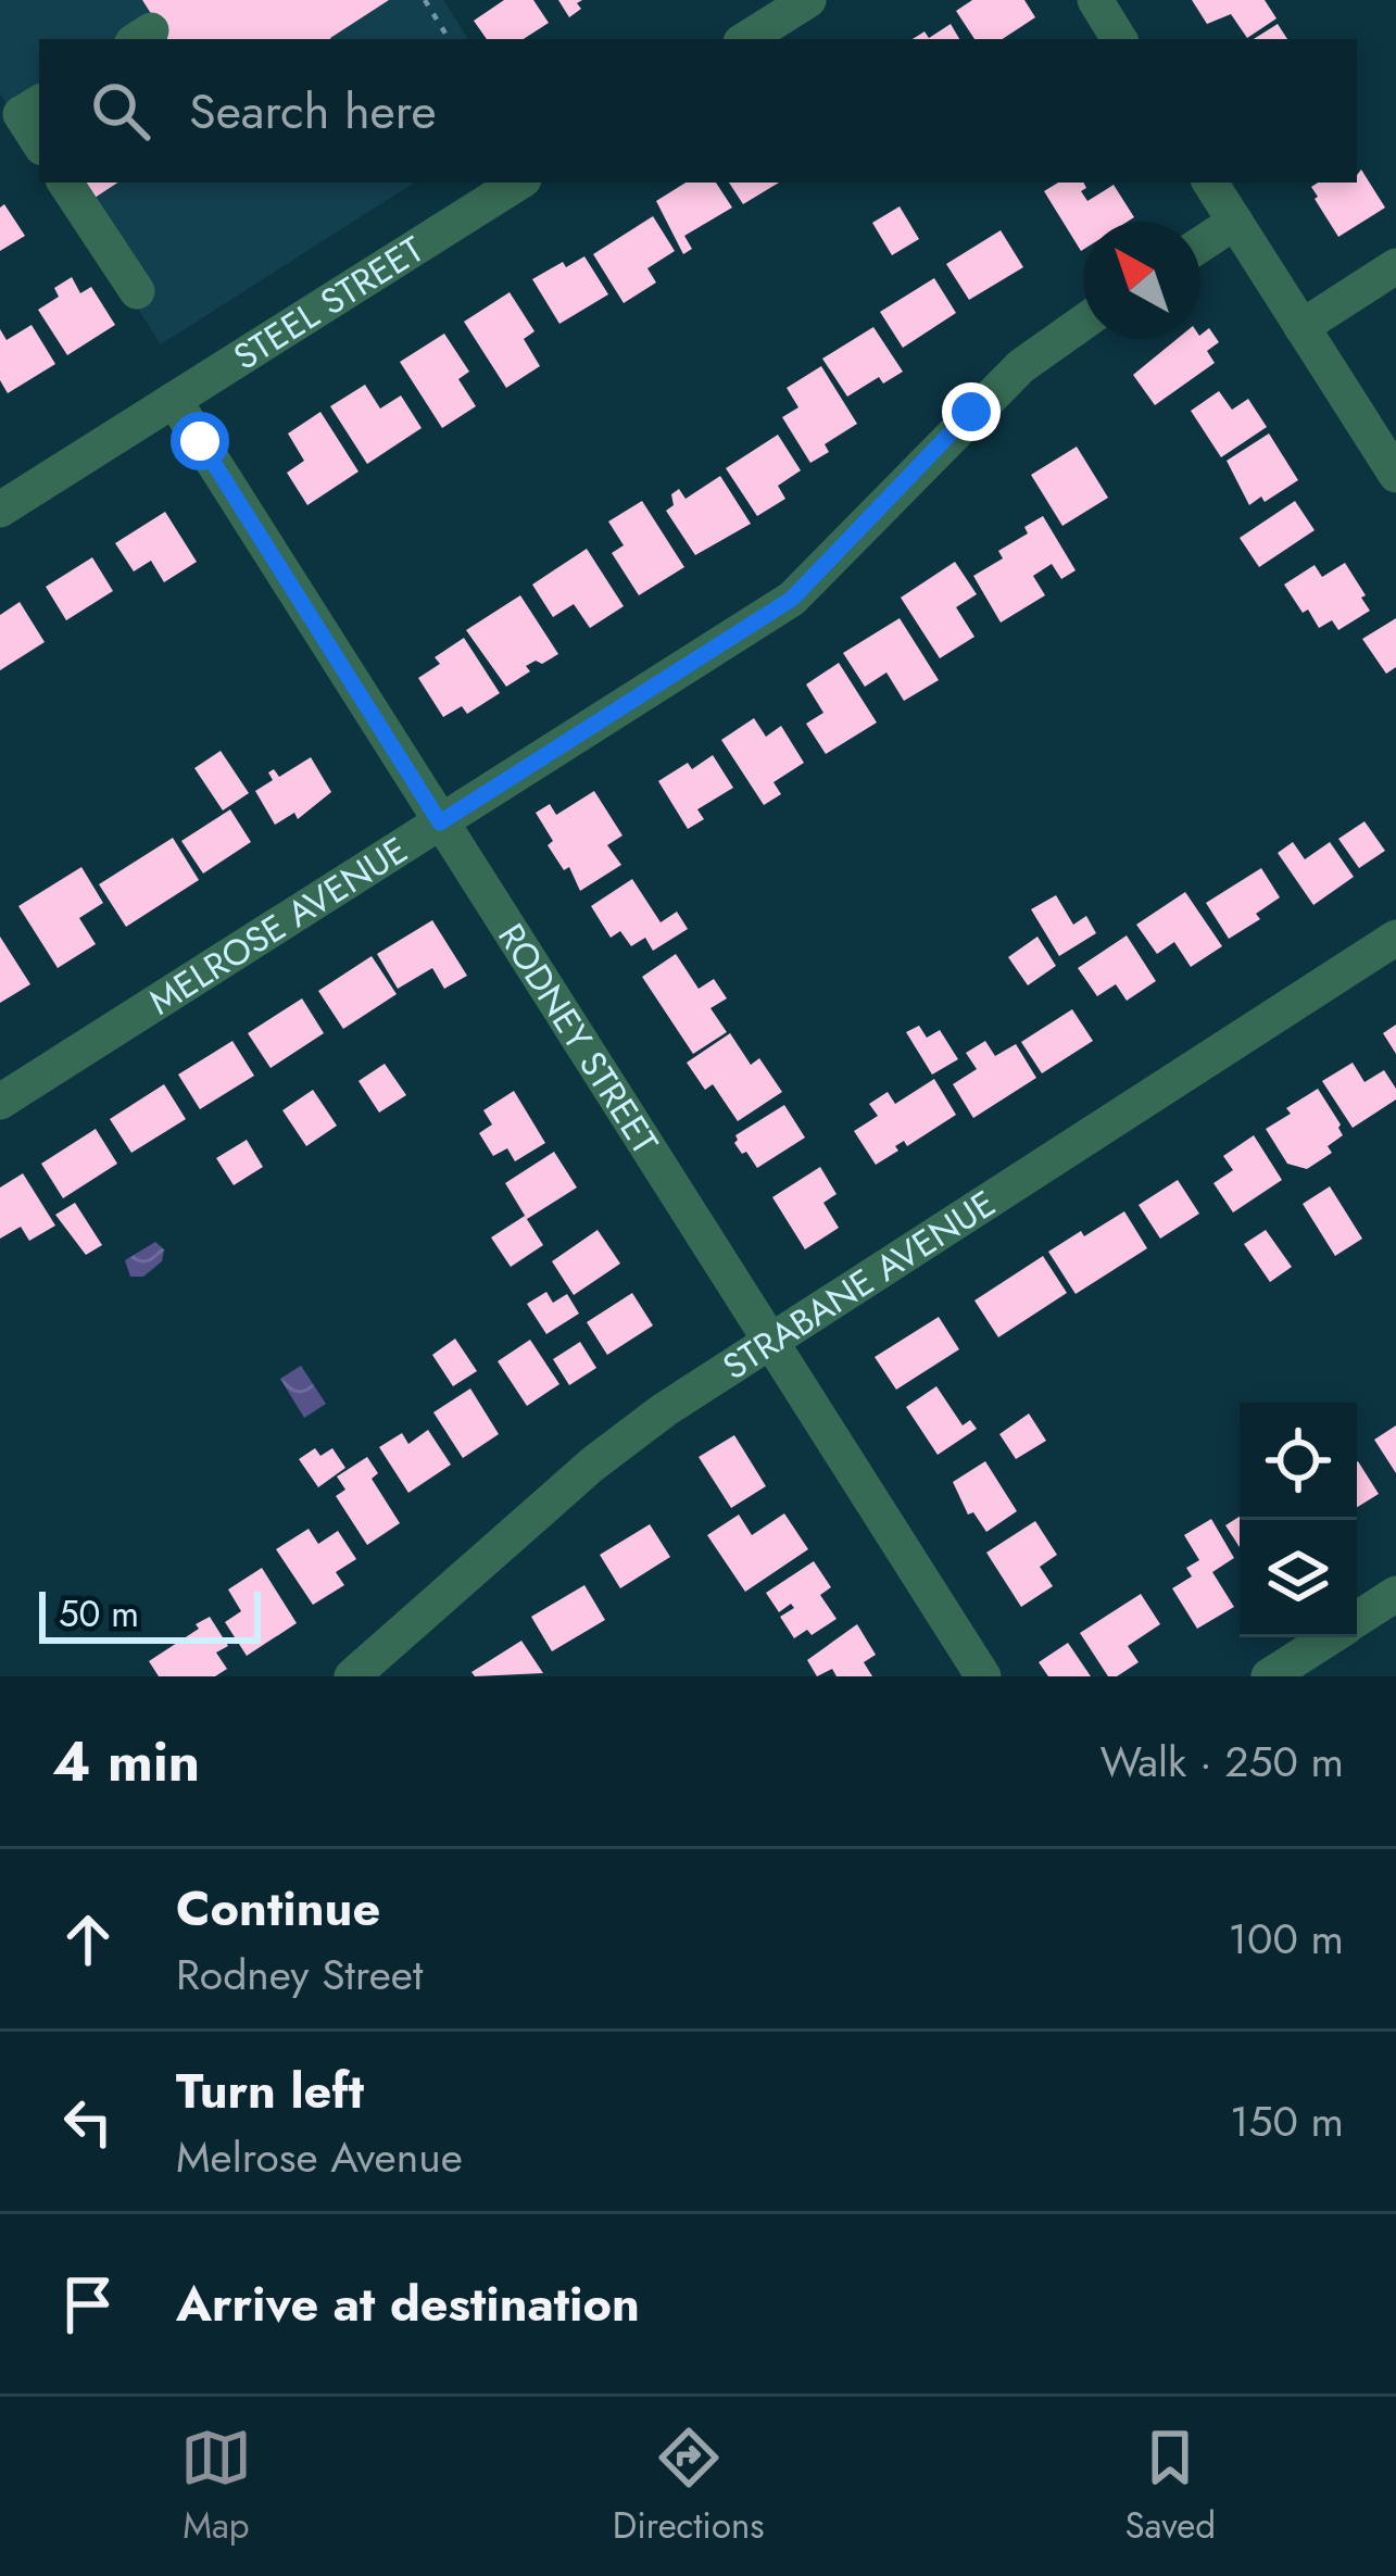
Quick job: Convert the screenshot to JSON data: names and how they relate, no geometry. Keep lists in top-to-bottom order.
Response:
{
  "streets": {
    "street": [
      "STEEL STREET",
      "MELROSE AVENUE",
      "RODNEY STREET",
      "STRABANE AVENUE"
    ]
  },
  "crossings": [
    ["STEEL STREET", "RODNEY STREET"],
    ["MELROSE AVENUE", "RODNEY STREET"],
    ["RODNEY STREET", "STRABANE AVENUE"]
  ],
  "scale_bar": "50 m",
  "north": "top left",
  "page": {
    "search": "Search here",
    "scale": "50 m",
    "heading": ["4 min", "Walk · 250 m"],
    "list": [
      ["Continue", "Rodney Street", "100 m"],
      ["Turn left", "Melrose Avenue", "150 m"],
      "Arrive at destination"
    ],
    "nav": ["Map", "Directions", "Saved"]
  }
}
